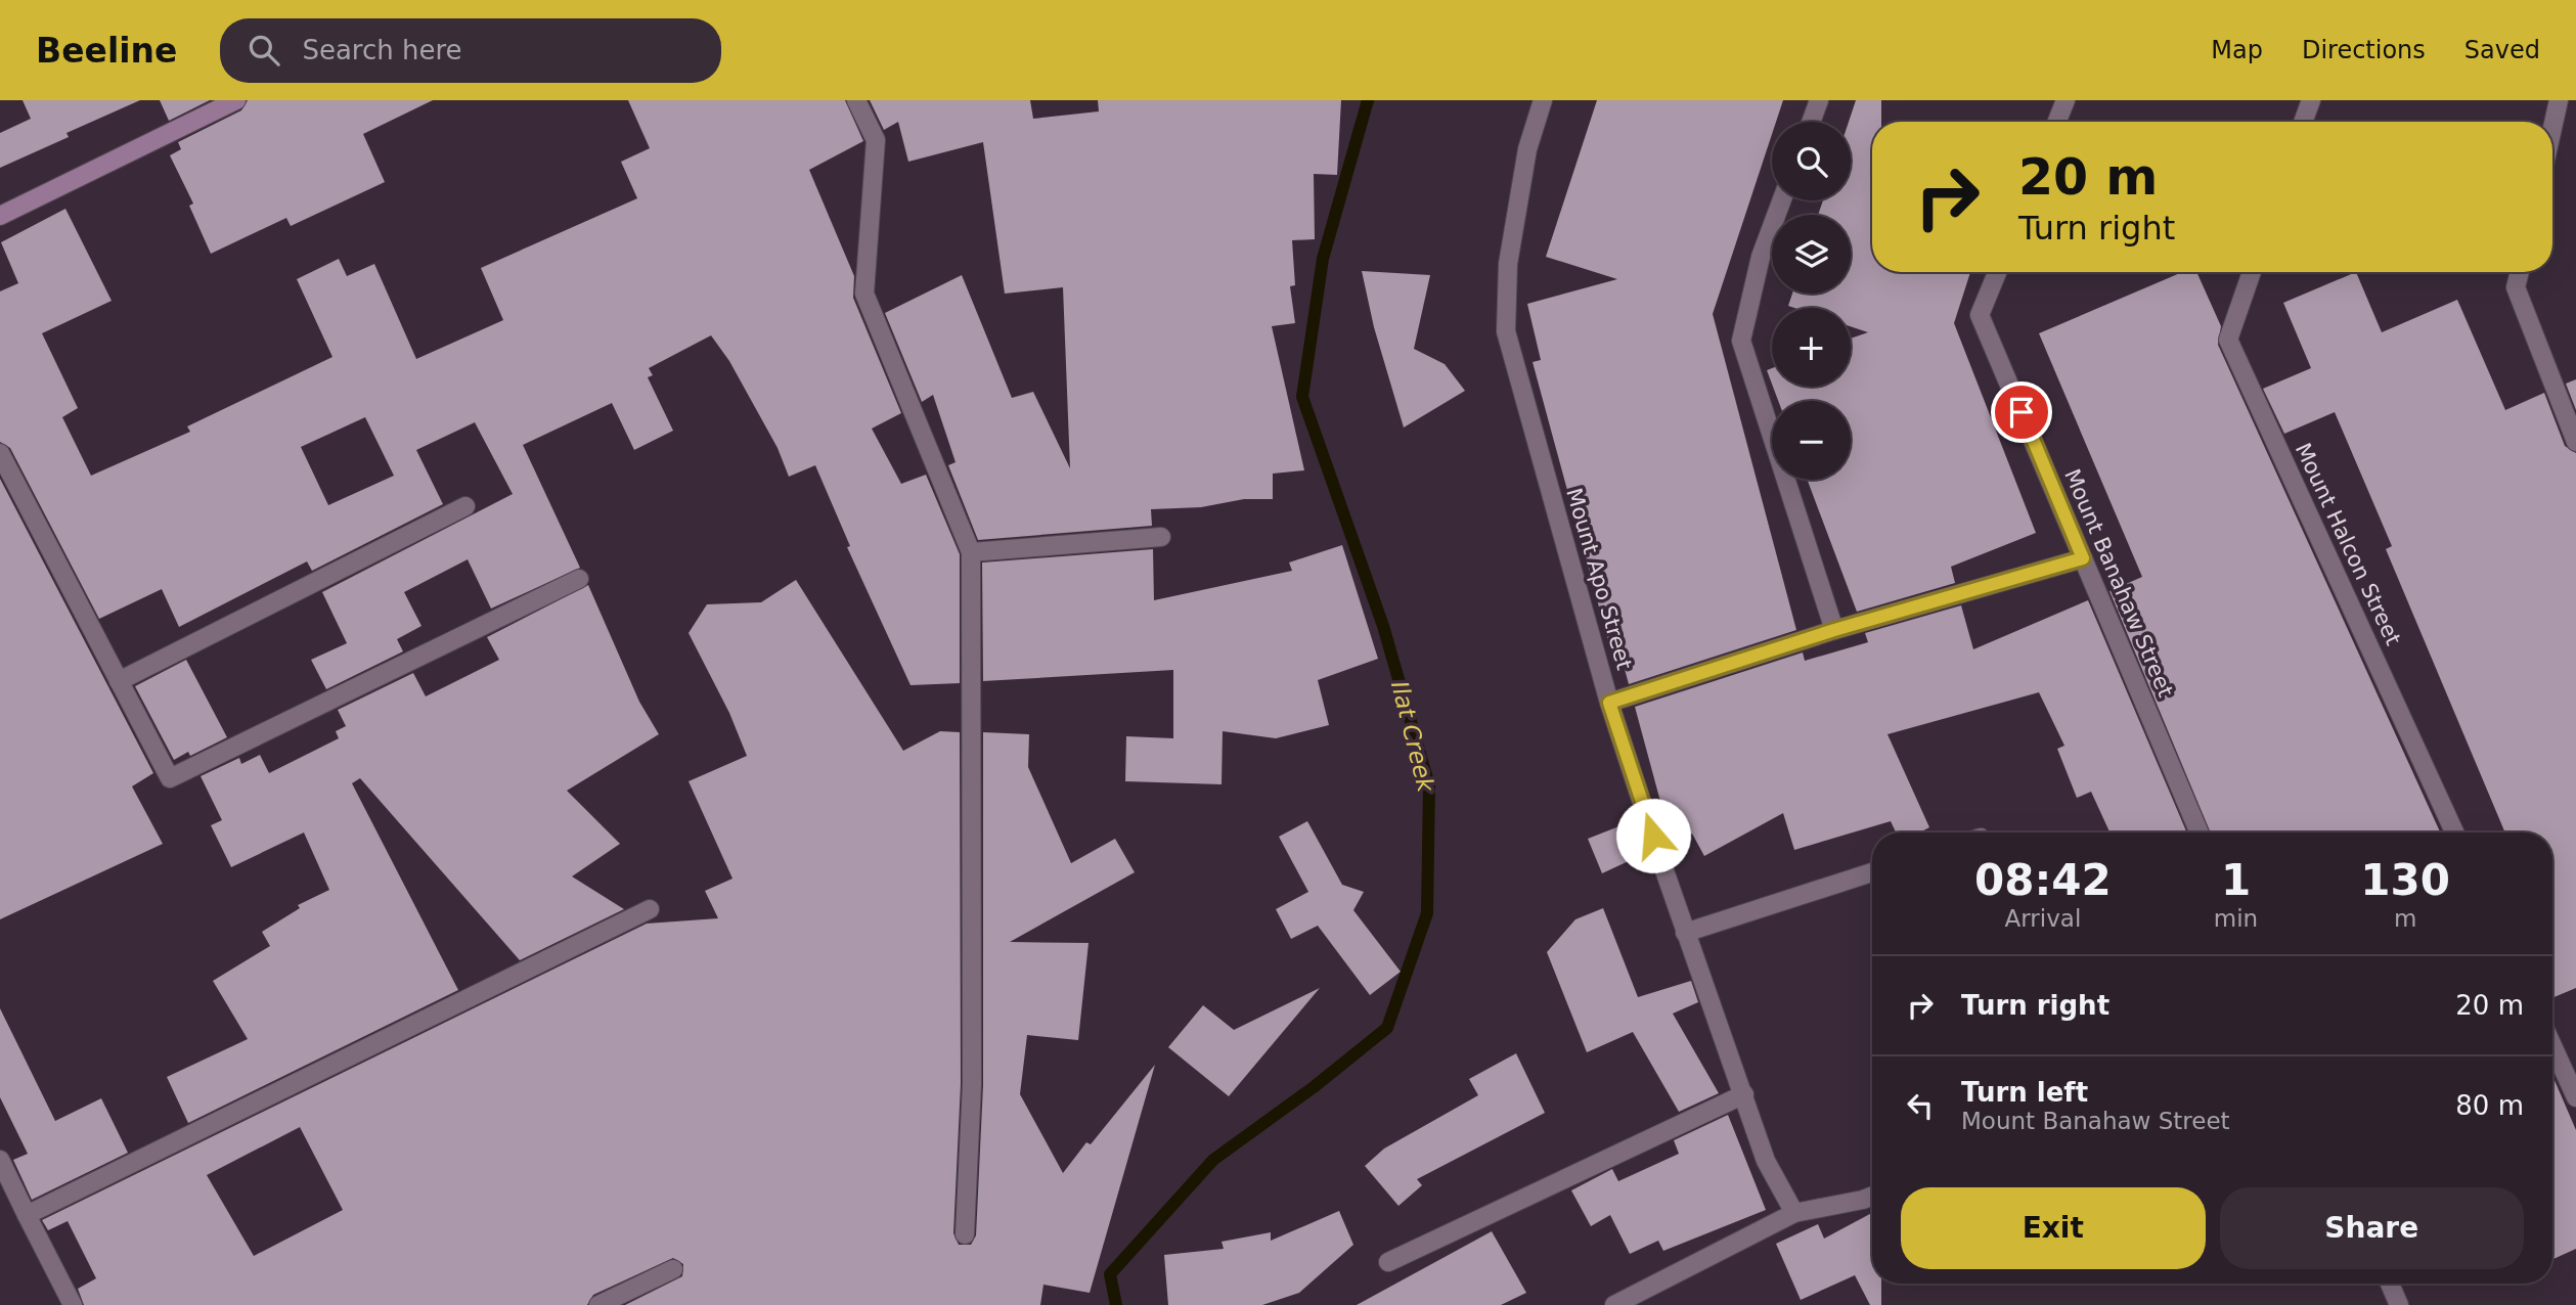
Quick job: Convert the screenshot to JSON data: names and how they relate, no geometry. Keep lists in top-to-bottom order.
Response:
{
  "streets": {
    "street": ["Mount Halcon Street", "Mount Apo Street", "Mount Banahaw Street"]
  },
  "water": ["Ilat Creek"],
  "page": {
    "header": "Beeline",
    "search": "Search here",
    "nav": ["Map", "Directions", "Saved"],
    "map_buttons": ["+", "−"],
    "turn": ["20 m", "Turn right"],
    "eta": [
      "08:42",
      "Arrival",
      "1",
      "min",
      "130",
      "m"
    ],
    "list": [
      {
        "name": "Turn right",
        "value": "20 m"
      },
      {
        "name": "Turn left",
        "note": "Mount Banahaw Street",
        "value": "80 m"
      }
    ],
    "buttons": ["Exit", "Share"]
  }
}
